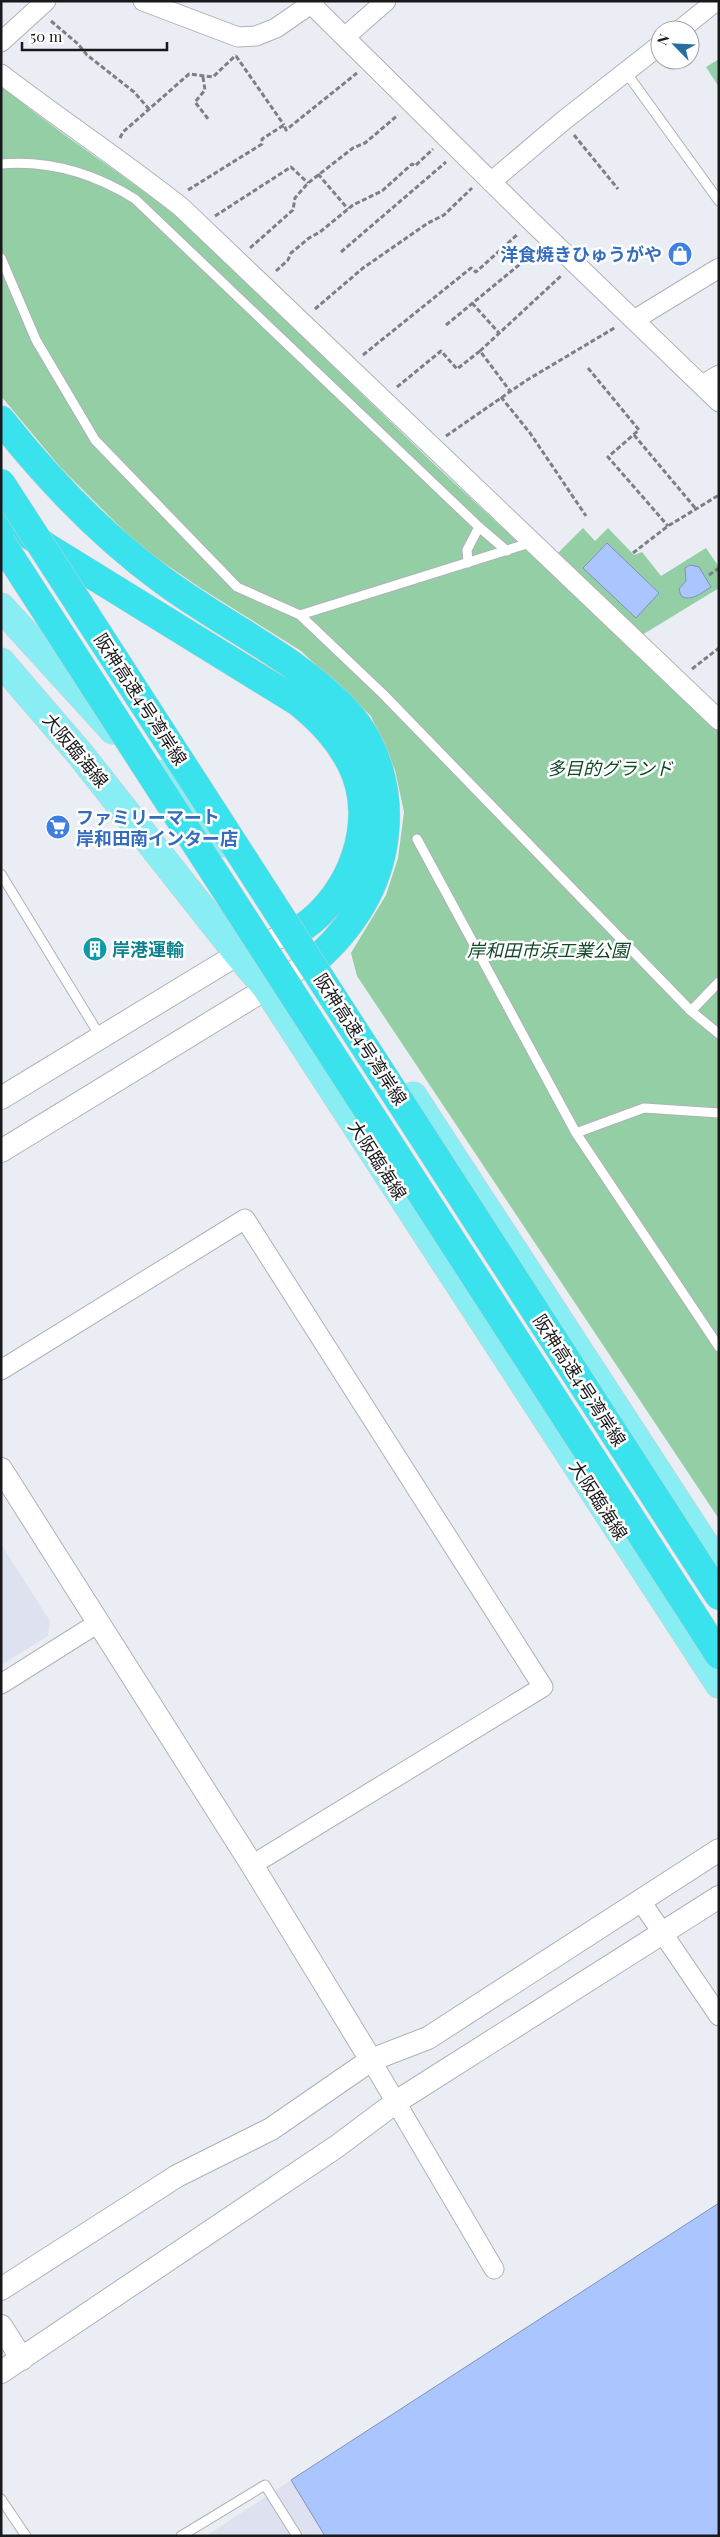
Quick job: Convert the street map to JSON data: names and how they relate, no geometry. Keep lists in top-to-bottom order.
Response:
{
  "streets": {
    "highway": ["阪神高速4号湾岸線"],
    "main road": ["大阪臨海線"]
  },
  "parks": ["多目的グランド", "岸和田市浜工業公園"],
  "places": {
    "shop": ["洋食焼きひゅうがや"],
    "supermarket": ["ファミリーマート 岸和田南インター店"],
    "building": ["岸港運輸"]
  },
  "scale_bar": "50 m",
  "north": "top left"
}
